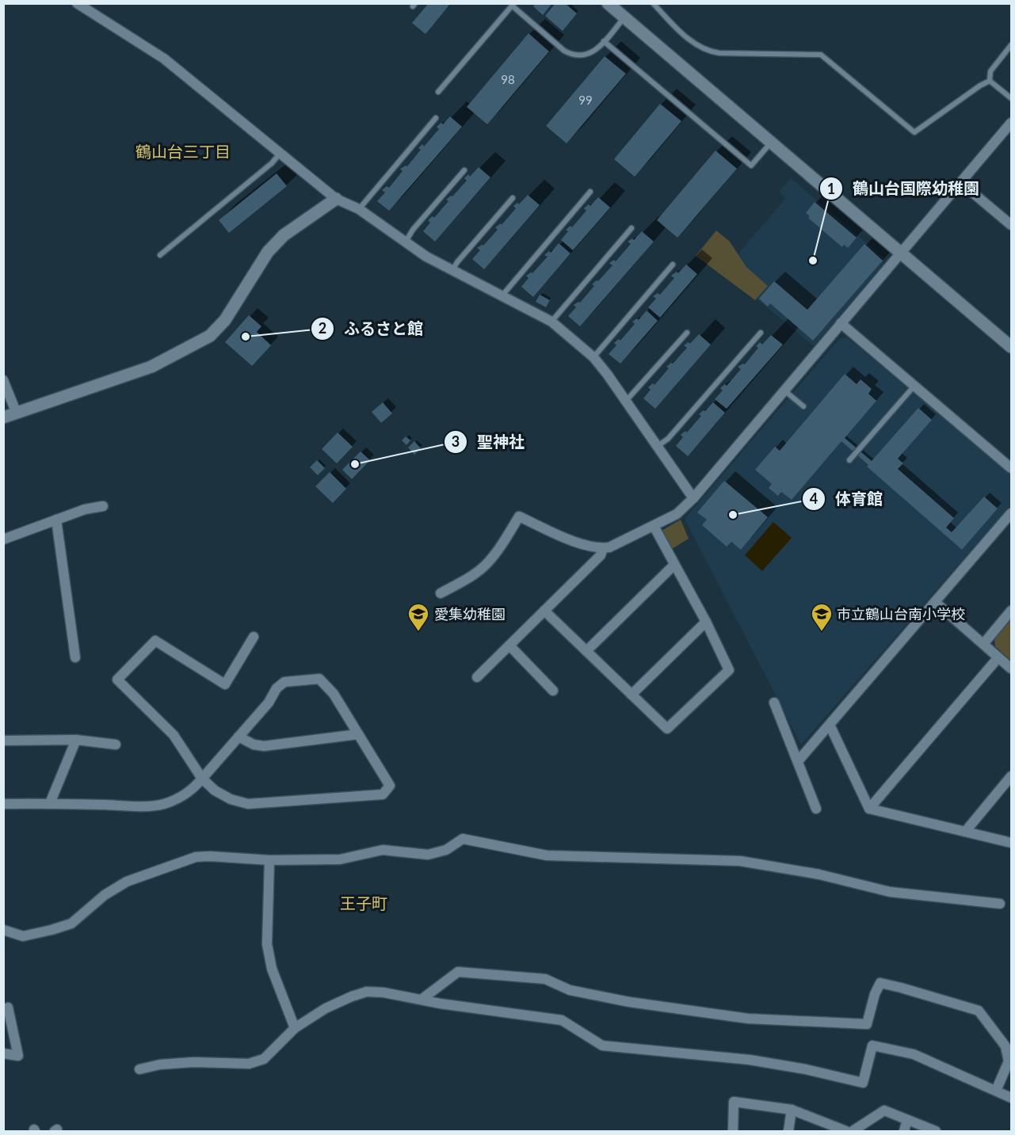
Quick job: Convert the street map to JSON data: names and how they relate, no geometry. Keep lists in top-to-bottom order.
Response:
{
  "districts": ["鶴山台三丁目", "王子町"],
  "places": {
    "other": [
      "鶴山台国際幼稚園",
      "ふるさと館",
      "聖神社",
      "体育館"
    ],
    "school or university": ["愛集幼稚園", "市立鶴山台南小学校"]
  },
  "house_numbers": ["98", "99"]
}
